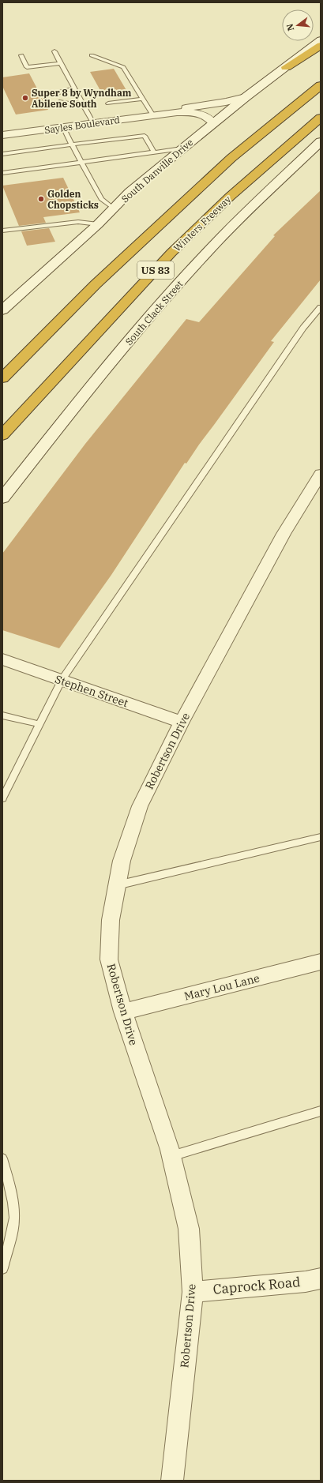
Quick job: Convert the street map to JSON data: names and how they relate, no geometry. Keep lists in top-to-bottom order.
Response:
{
  "streets": {
    "highway": ["Winters Freeway", "US 83"],
    "main road": ["South Danville Drive", "South Clack Street"],
    "street": [
      "Sayles Boulevard",
      "Stephen Street",
      "Robertson Drive",
      "Mary Lou Lane",
      "Caprock Road"
    ]
  },
  "crossings": [
    ["Sayles Boulevard", "South Danville Drive"],
    ["Stephen Street", "Robertson Drive"],
    ["Robertson Drive", "Mary Lou Lane"],
    ["Robertson Drive", "Caprock Road"]
  ],
  "places": ["Super 8 by Wyndham Abilene South", "Golden Chopsticks"],
  "north": "left"
}
